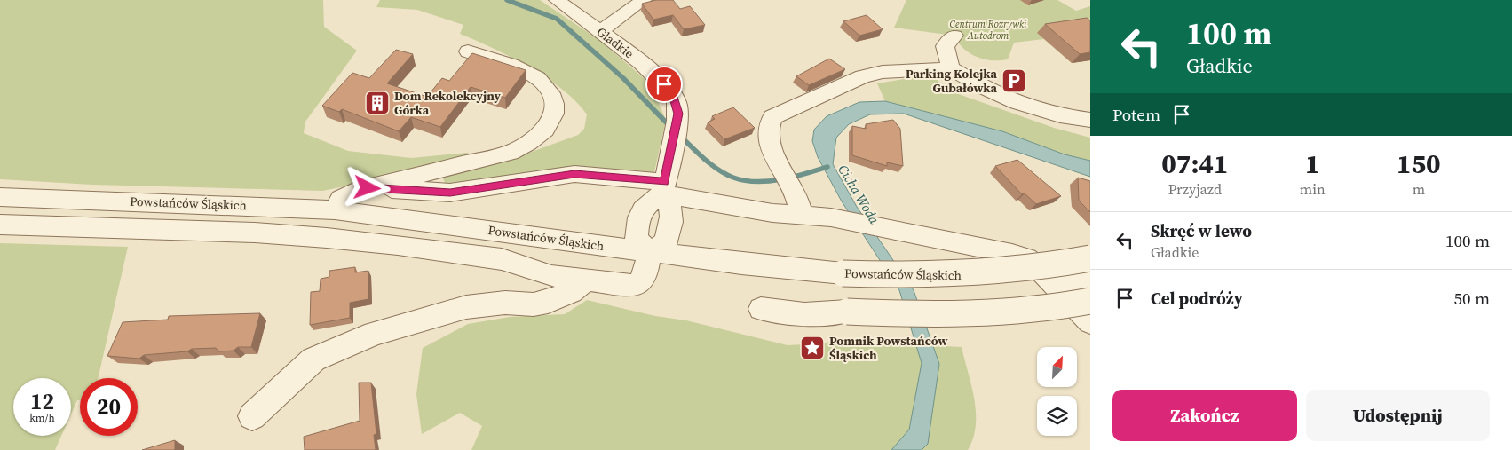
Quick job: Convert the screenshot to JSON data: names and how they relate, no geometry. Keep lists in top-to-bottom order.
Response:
{
  "streets": {
    "street": ["Gładkie", "Powstańców Śląskich"]
  },
  "water": ["Cicha Woda"],
  "parks": ["Centrum Rozrywki Autodrom"],
  "places": {
    "parking": ["Parking Kolejka Gubałówka"],
    "building": ["Dom Rekolekcyjny Górka"],
    "place": ["Pomnik Powstańców Śląskich"]
  },
  "north": "top right",
  "page": {
    "turn": ["100 m", "Gładkie"],
    "then": "Potem",
    "eta": [
      "07:41",
      "Przyjazd",
      "1",
      "min",
      "150",
      "m"
    ],
    "list": [
      {
        "name": "Skręć w lewo",
        "note": "Gładkie",
        "value": "100 m"
      },
      {
        "name": "Cel podróży",
        "value": "50 m"
      }
    ],
    "speed": "12 km/h",
    "limit": "20",
    "buttons": ["Zakończ", "Udostępnij"]
  }
}
